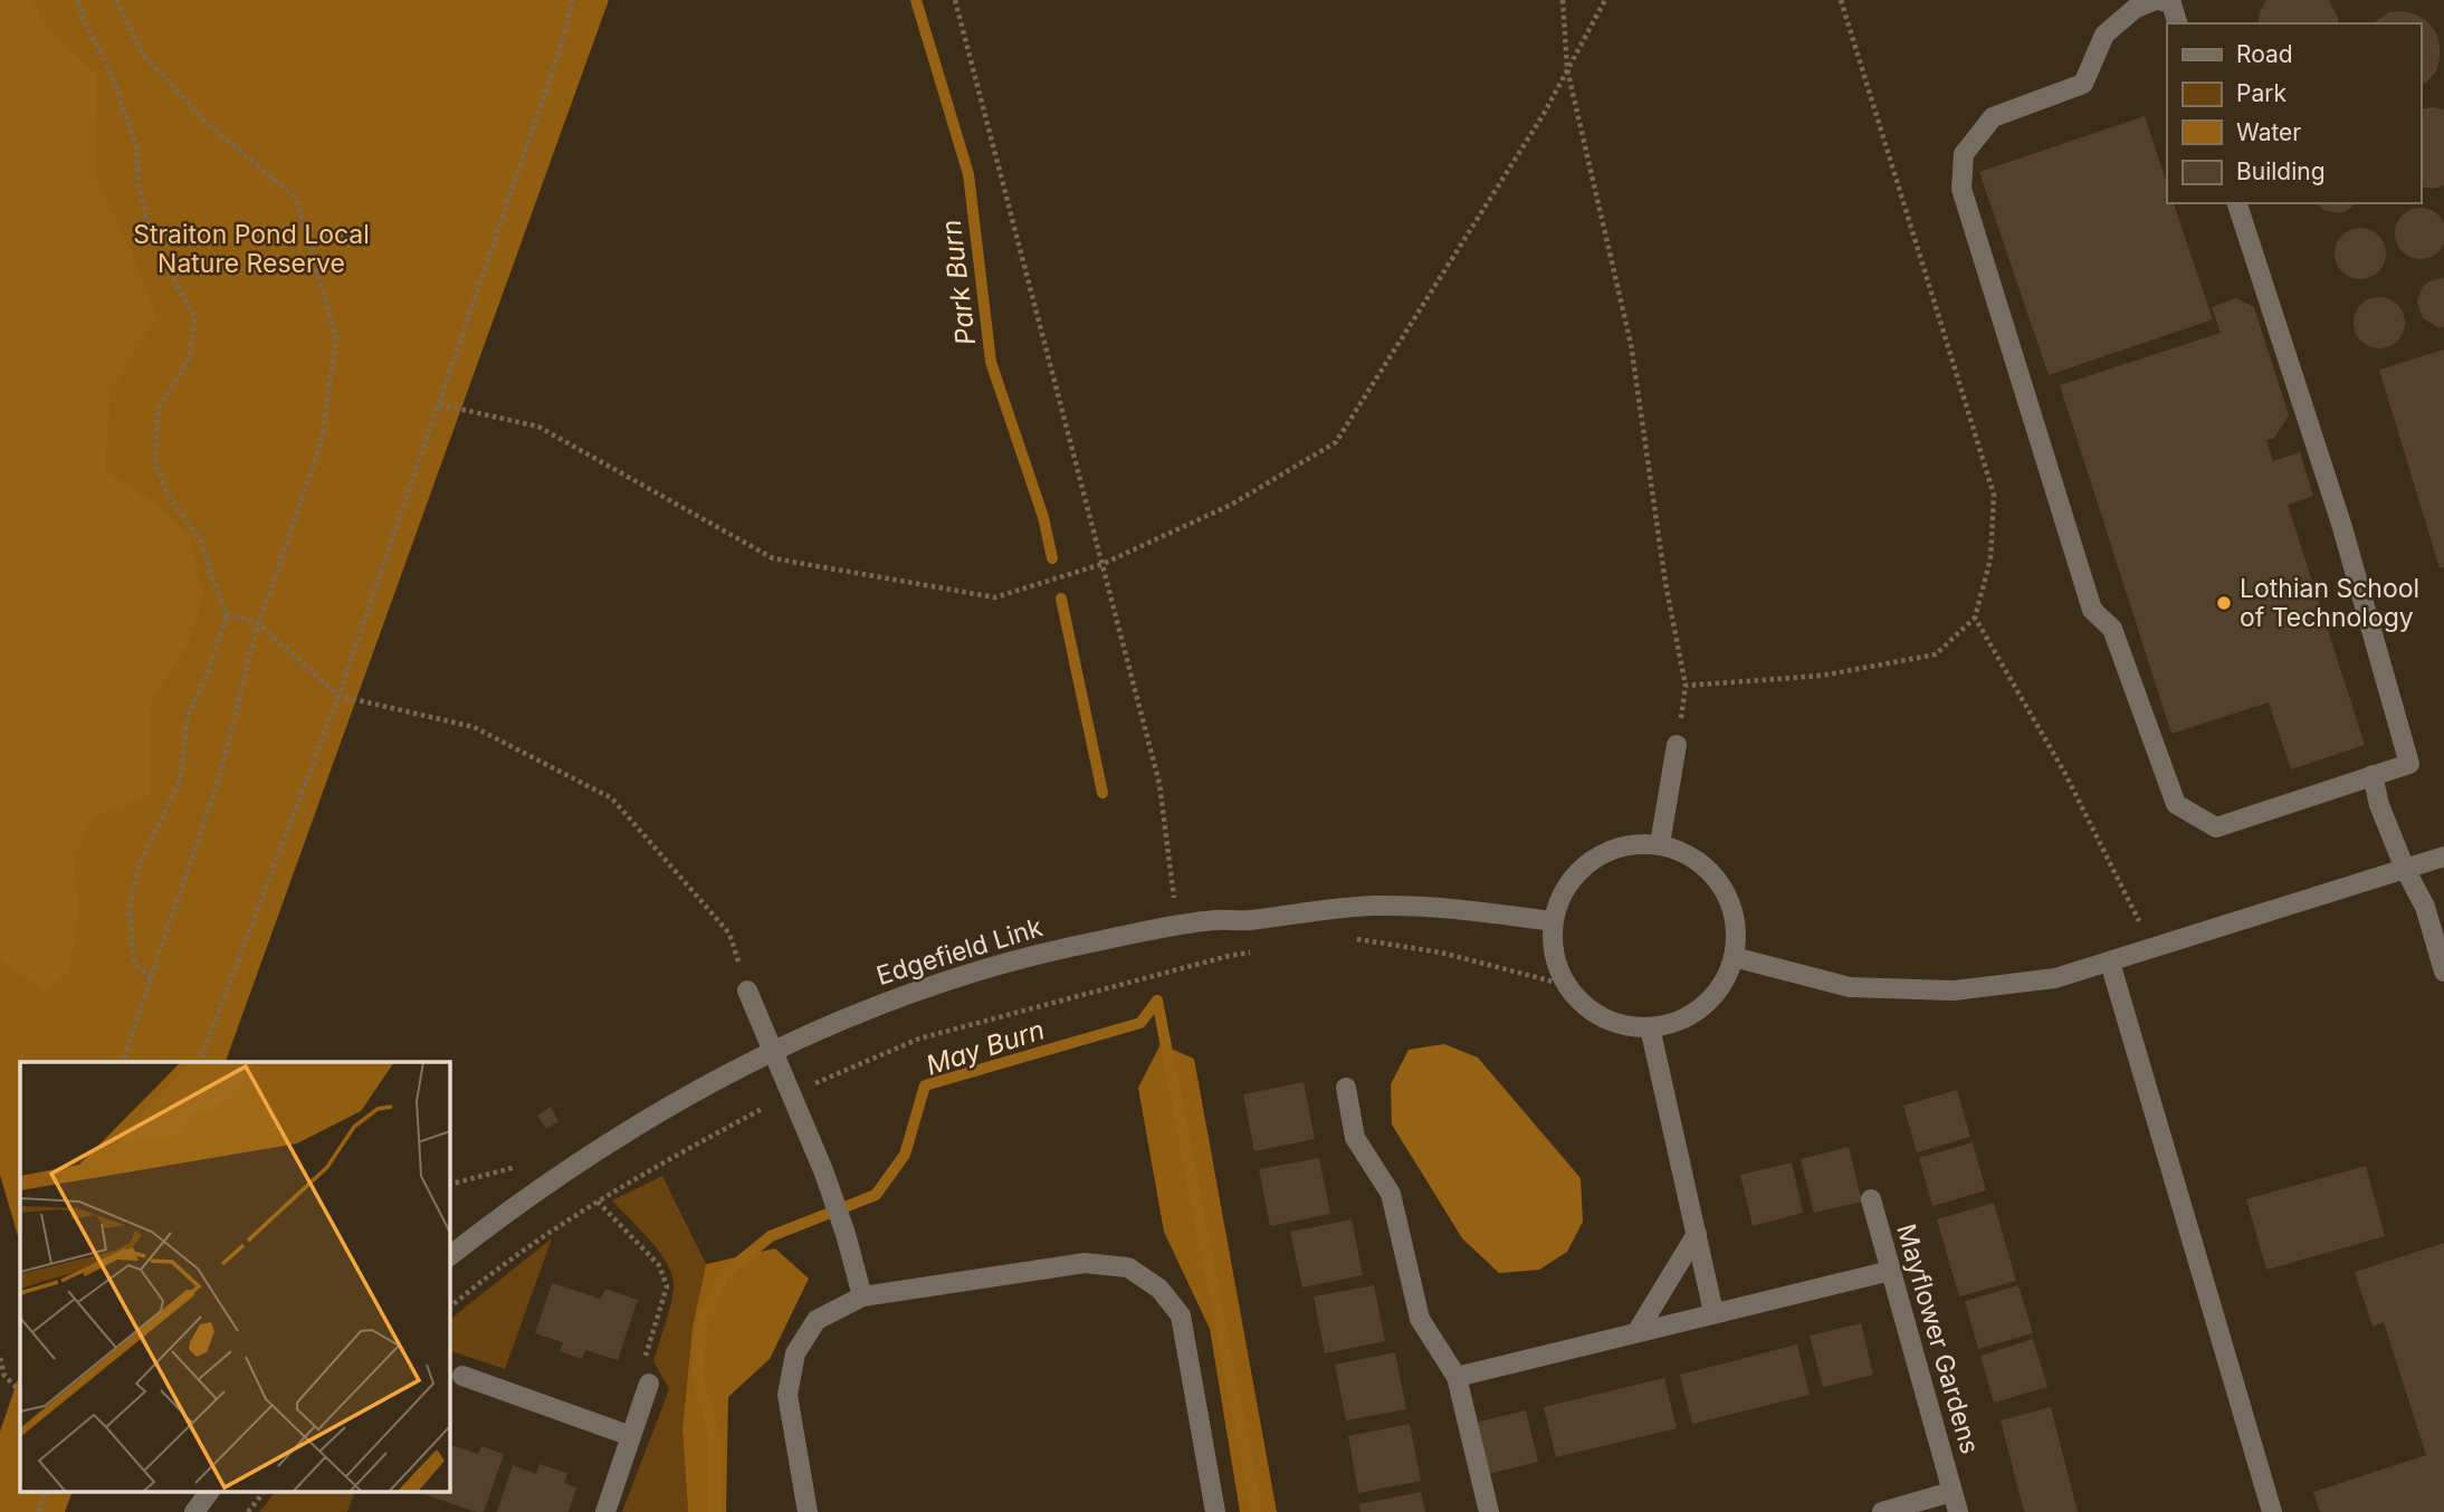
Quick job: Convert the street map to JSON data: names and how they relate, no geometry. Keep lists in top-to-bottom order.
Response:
{
  "streets": {
    "street": ["Edgefield Link", "Mayflower Gardens"]
  },
  "water": ["Park Burn", "May Burn"],
  "parks": ["Straiton Pond Local Nature Reserve"],
  "places": ["Lothian School of Technology"],
  "legend": [
    "Road",
    "Park",
    "Water",
    "Building"
  ]
}
